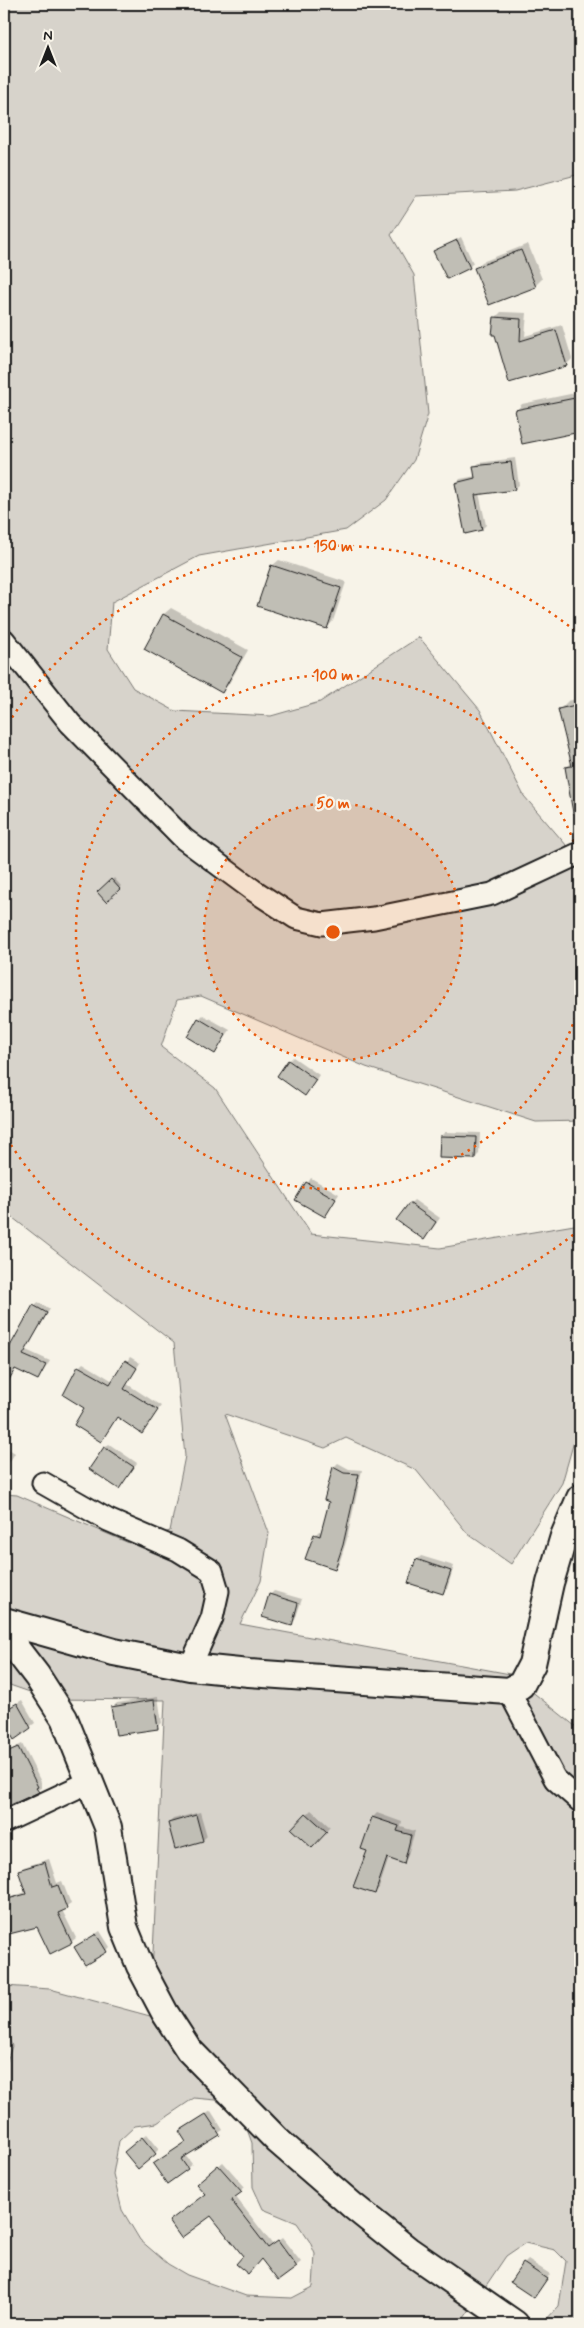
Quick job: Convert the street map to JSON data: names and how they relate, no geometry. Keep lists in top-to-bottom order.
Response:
{
  "north": "top",
  "rings": ["150 m", "100 m", "50 m"]
}
